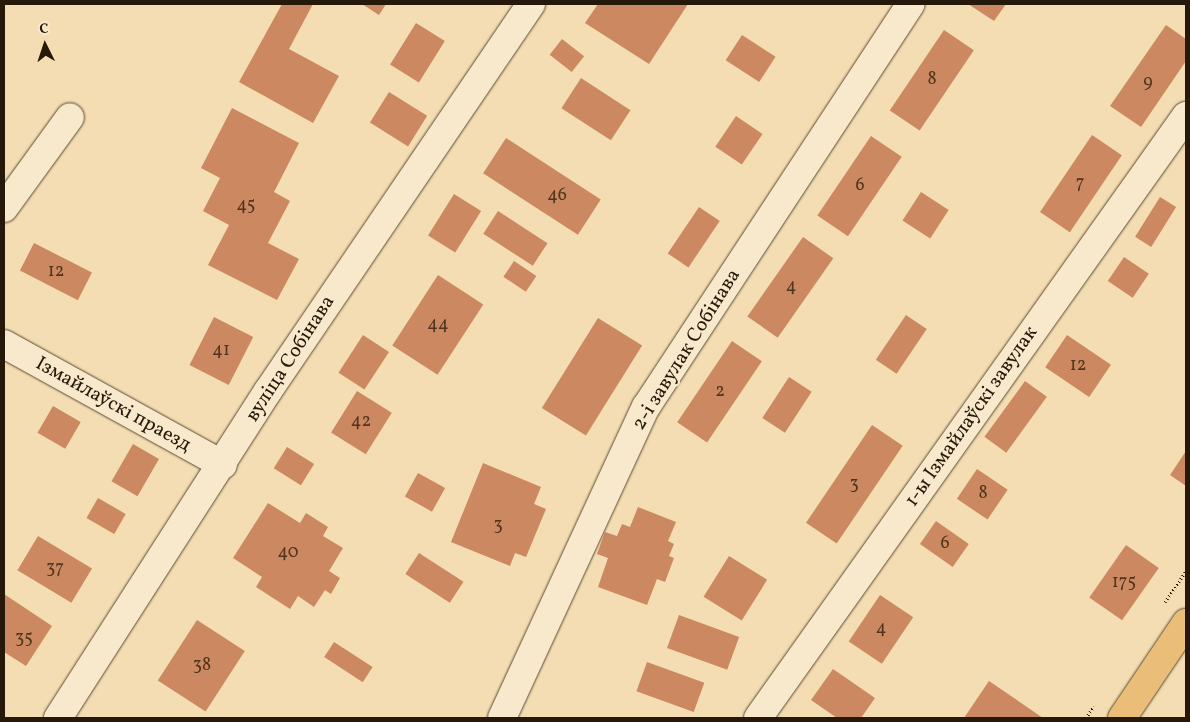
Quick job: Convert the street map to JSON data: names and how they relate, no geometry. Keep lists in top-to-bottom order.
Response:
{
  "streets": {
    "street": [
      "2-і завулак Собінава",
      "вуліца Собінава",
      "Ізмайлаўскі праезд",
      "1-ы Ізмайлаўскі завулак"
    ]
  },
  "crossings": [
    ["вуліца Собінава", "Ізмайлаўскі праезд"]
  ],
  "house_numbers": [
    "8",
    "9",
    "7",
    "6",
    "46",
    "45",
    "12",
    "4",
    "44",
    "41",
    "12",
    "2",
    "42",
    "3",
    "8",
    "3",
    "6",
    "40",
    "37",
    "175",
    "4",
    "35",
    "38"
  ],
  "north": "top"
}
